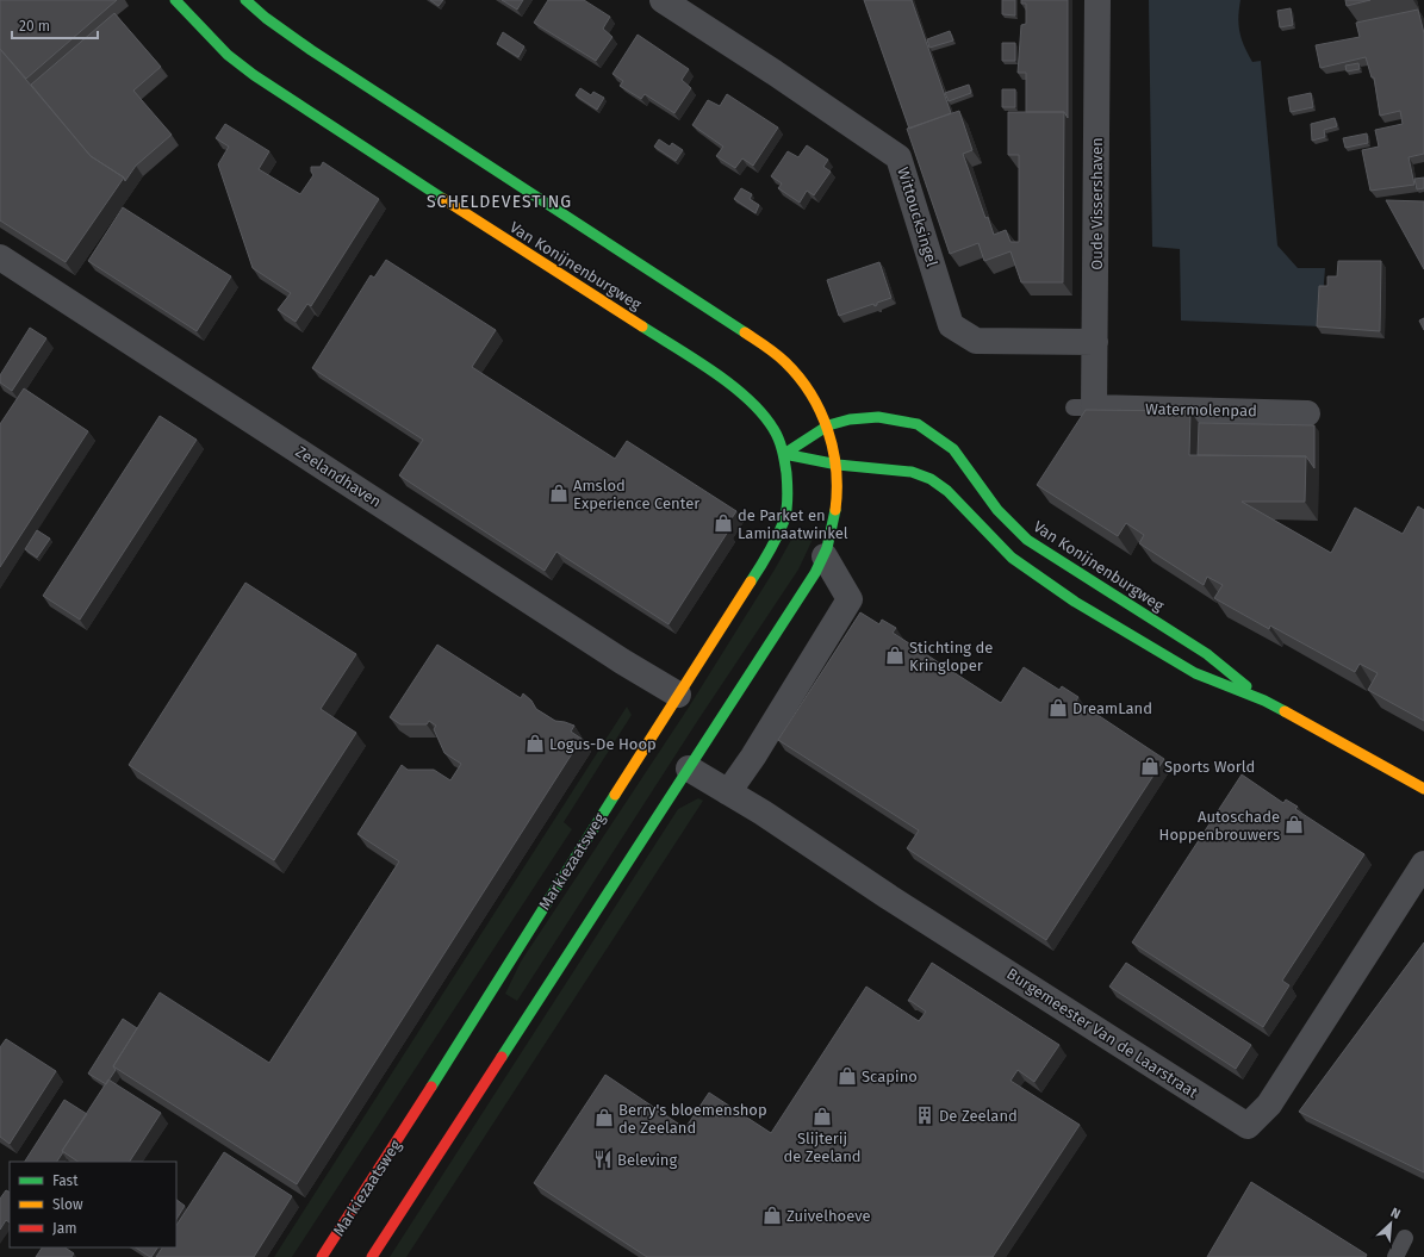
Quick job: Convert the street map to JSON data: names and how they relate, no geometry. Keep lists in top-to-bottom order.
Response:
{
  "streets": {
    "main road": ["Van Konijnenburgweg", "Markiezaatsweg"],
    "street": [
      "Oude Vissershaven",
      "Wittoucksingel",
      "Watermolenpad",
      "Zeelandhaven",
      "Burgemeester Van de Laarstraat"
    ]
  },
  "crossings": [
    ["Oude Vissershaven", "Wittoucksingel"],
    ["Oude Vissershaven", "Watermolenpad"],
    ["Van Konijnenburgweg", "Markiezaatsweg"],
    ["Zeelandhaven", "Markiezaatsweg"]
  ],
  "districts": ["SCHELDEVESTING"],
  "places": {
    "shop": [
      "Amslod Experience Center",
      "de Parket en Laminaatwinkel",
      "Stichting de Kringloper",
      "DreamLand",
      "Logus-De Hoop",
      "Sports World",
      "Autoschade Hoppenbrouwers",
      "Scapino",
      "Slijterij de Zeeland",
      "Berry's bloemenshop de Zeeland",
      "Zuivelhoeve"
    ],
    "building": ["De Zeeland"],
    "restaurant": ["Beleving"]
  },
  "legend": ["Fast", "Slow", "Jam"],
  "scale_bar": "20 m",
  "north": "top right"
}
